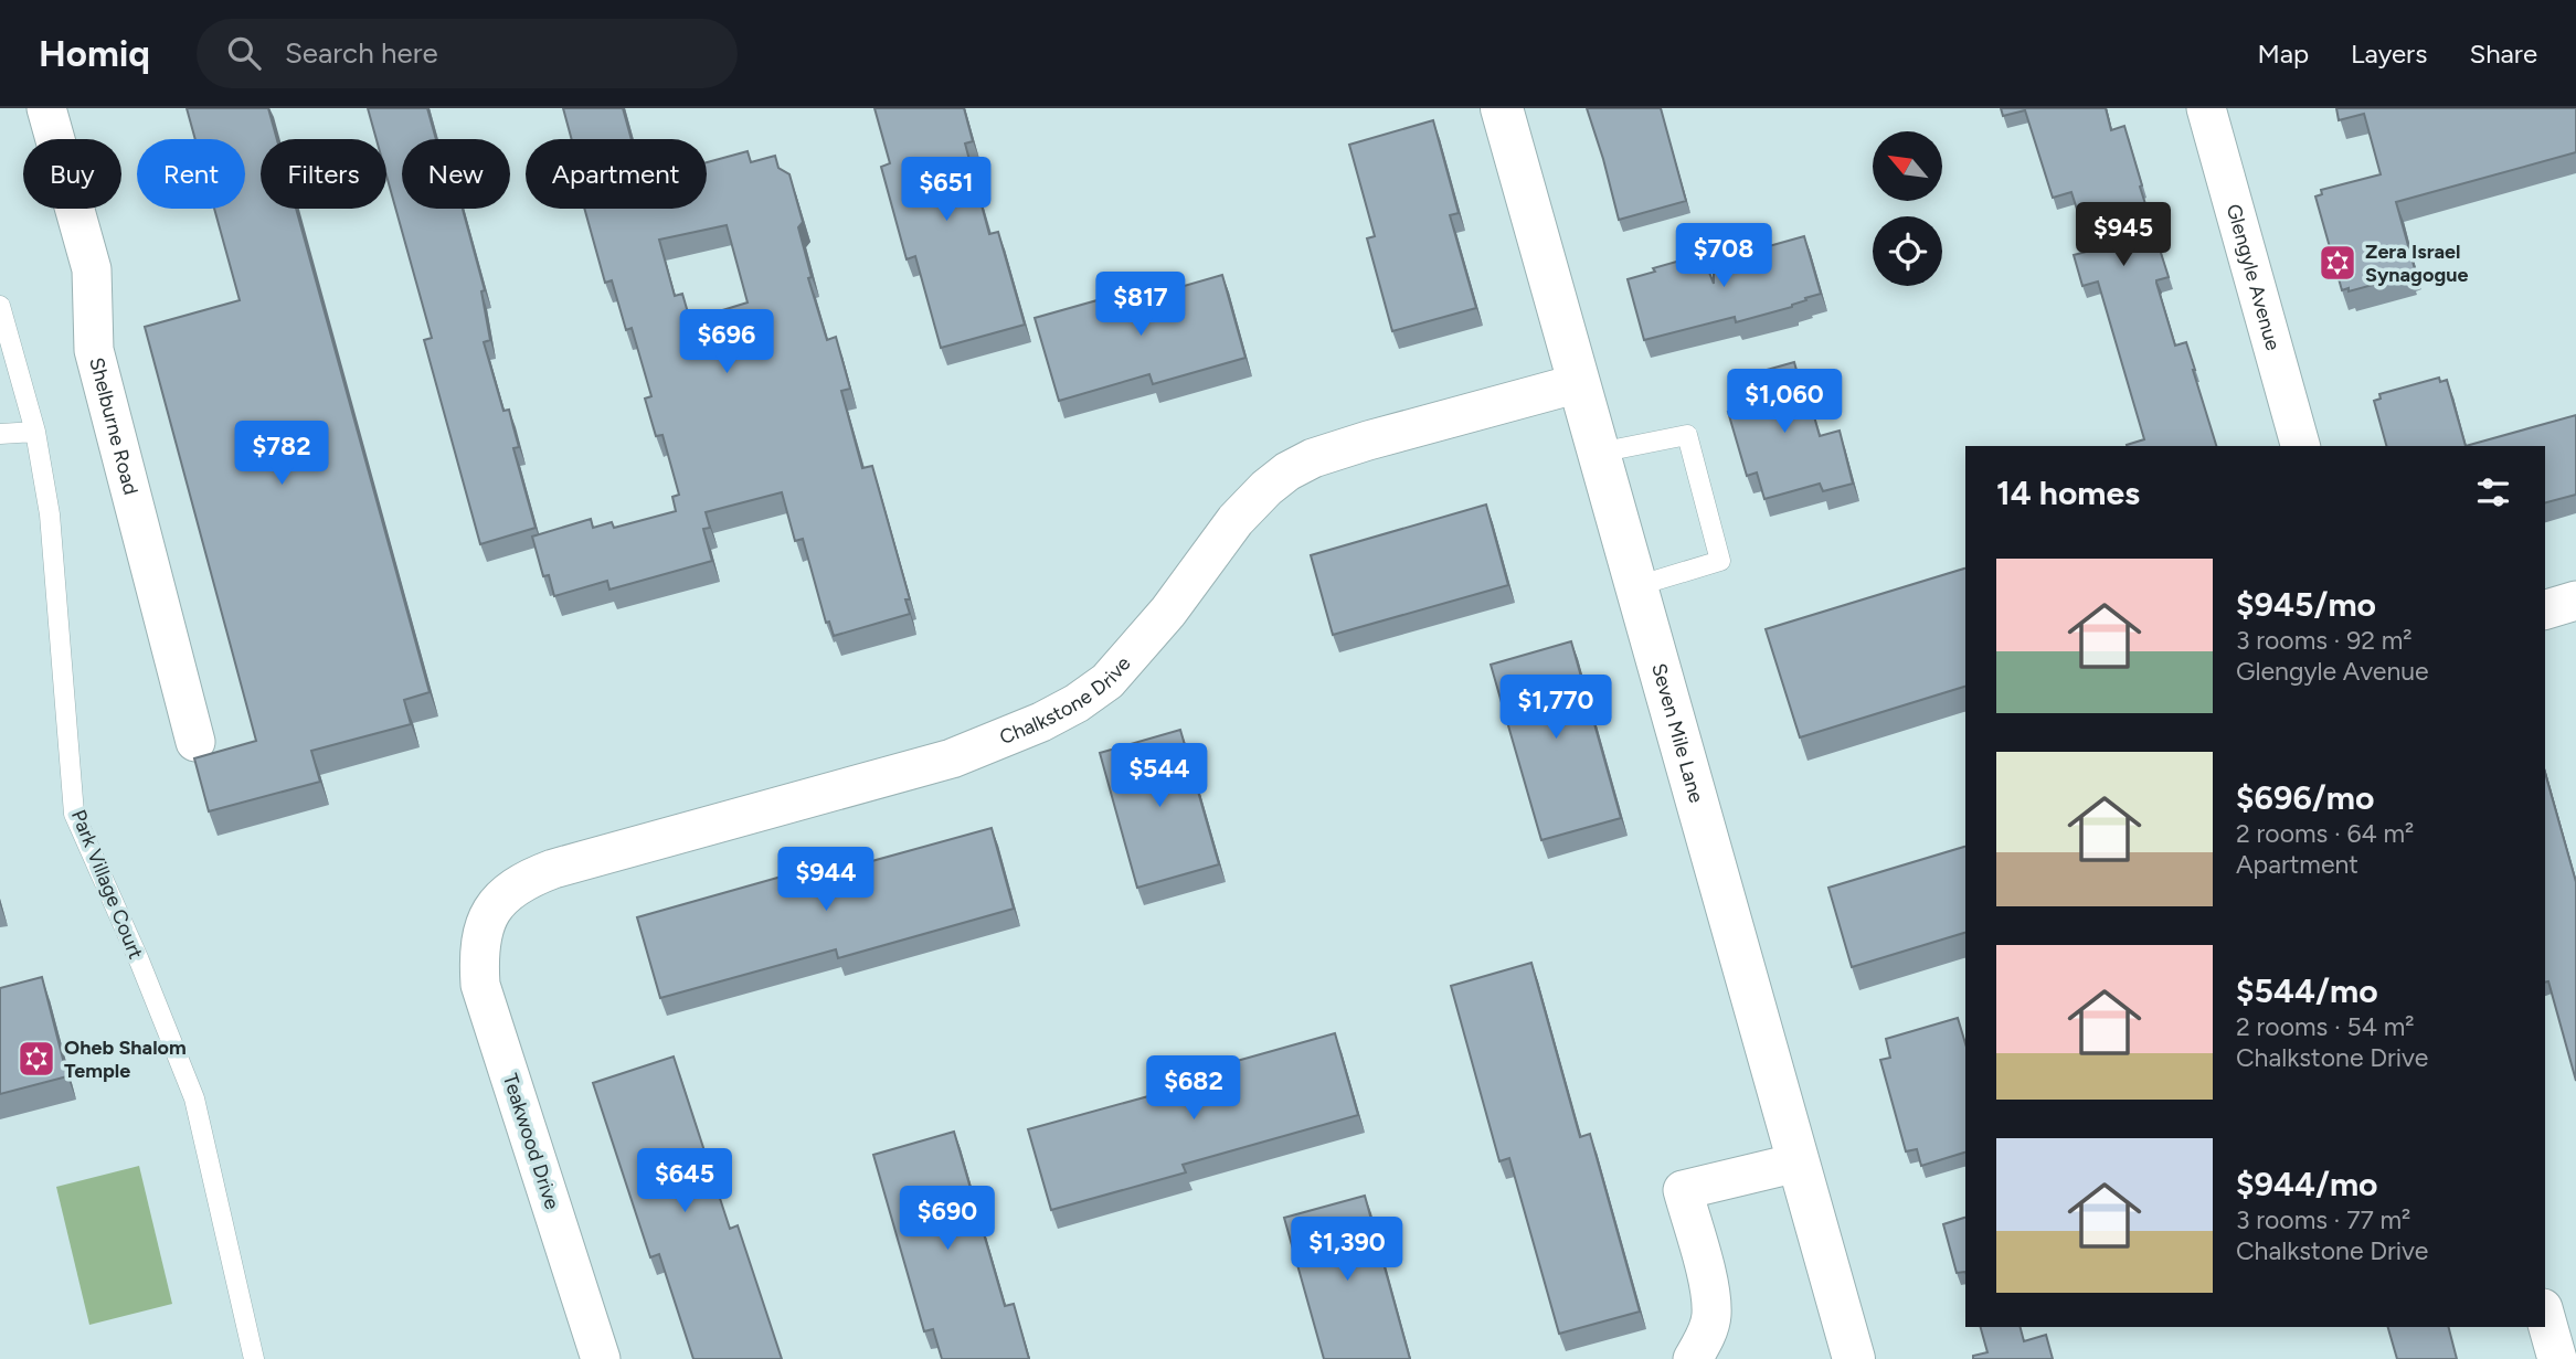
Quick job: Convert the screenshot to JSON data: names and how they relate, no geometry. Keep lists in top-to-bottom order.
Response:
{
  "streets": {
    "street": [
      "Glengyle Avenue",
      "Shelburne Road",
      "Chalkstone Drive",
      "Seven Mile Lane",
      "Teakwood Drive"
    ],
    "lane": ["Park Village Court"]
  },
  "crossings": [
    ["Chalkstone Drive", "Seven Mile Lane"],
    ["Chalkstone Drive", "Teakwood Drive"]
  ],
  "places": {
    "synagogue": ["Zera Israel Synagogue", "Oheb Shalom Temple"]
  },
  "north": "top left",
  "page": {
    "header": "Homiq",
    "search": "Search here",
    "nav": ["Map", "Layers", "Share"],
    "chip": [
      "Buy",
      "Rent",
      "Filters",
      "New",
      "Apartment"
    ],
    "price": [
      "$651",
      "$945",
      "$708",
      "$817",
      "$696",
      "$1,060",
      "$782",
      "$1,770",
      "$544",
      "$944",
      "$682",
      "$645",
      "$690",
      "$1,390"
    ],
    "heading": "14 homes",
    "list": [
      {
        "name": "$945/mo",
        "note": "3 rooms · 92 m² · Glengyle Avenue"
      },
      {
        "name": "$696/mo",
        "note": "2 rooms · 64 m² · Apartment"
      },
      {
        "name": "$544/mo",
        "note": "2 rooms · 54 m² · Chalkstone Drive"
      },
      {
        "name": "$944/mo",
        "note": "3 rooms · 77 m² · Chalkstone Drive"
      }
    ]
  }
}
